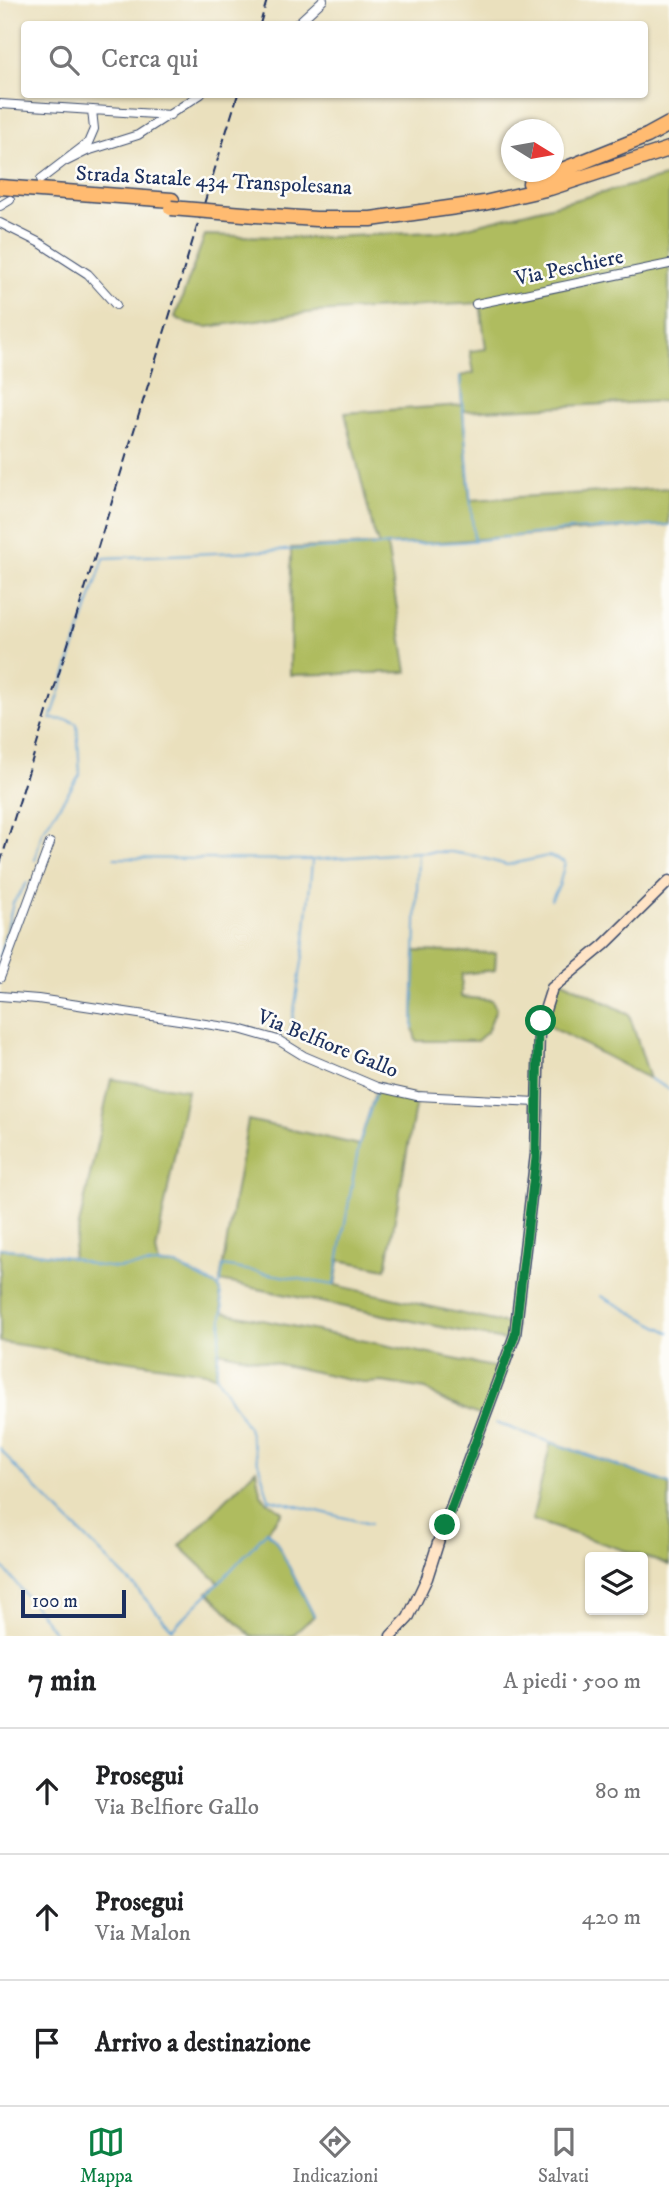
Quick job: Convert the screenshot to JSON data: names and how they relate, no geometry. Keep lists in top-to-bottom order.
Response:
{
  "streets": {
    "highway": ["Strada Statale 434 Transpolesana"],
    "street": ["Via Peschiere", "Via Belfiore Gallo"]
  },
  "scale_bar": "100 m",
  "north": "right",
  "page": {
    "search": "Cerca qui",
    "scale": "100 m",
    "heading": ["7 min", "A piedi · 500 m"],
    "list": [
      ["Prosegui", "Via Belfiore Gallo", "80 m"],
      ["Prosegui", "Via Malon", "420 m"],
      "Arrivo a destinazione"
    ],
    "nav": ["Mappa", "Indicazioni", "Salvati"]
  }
}
